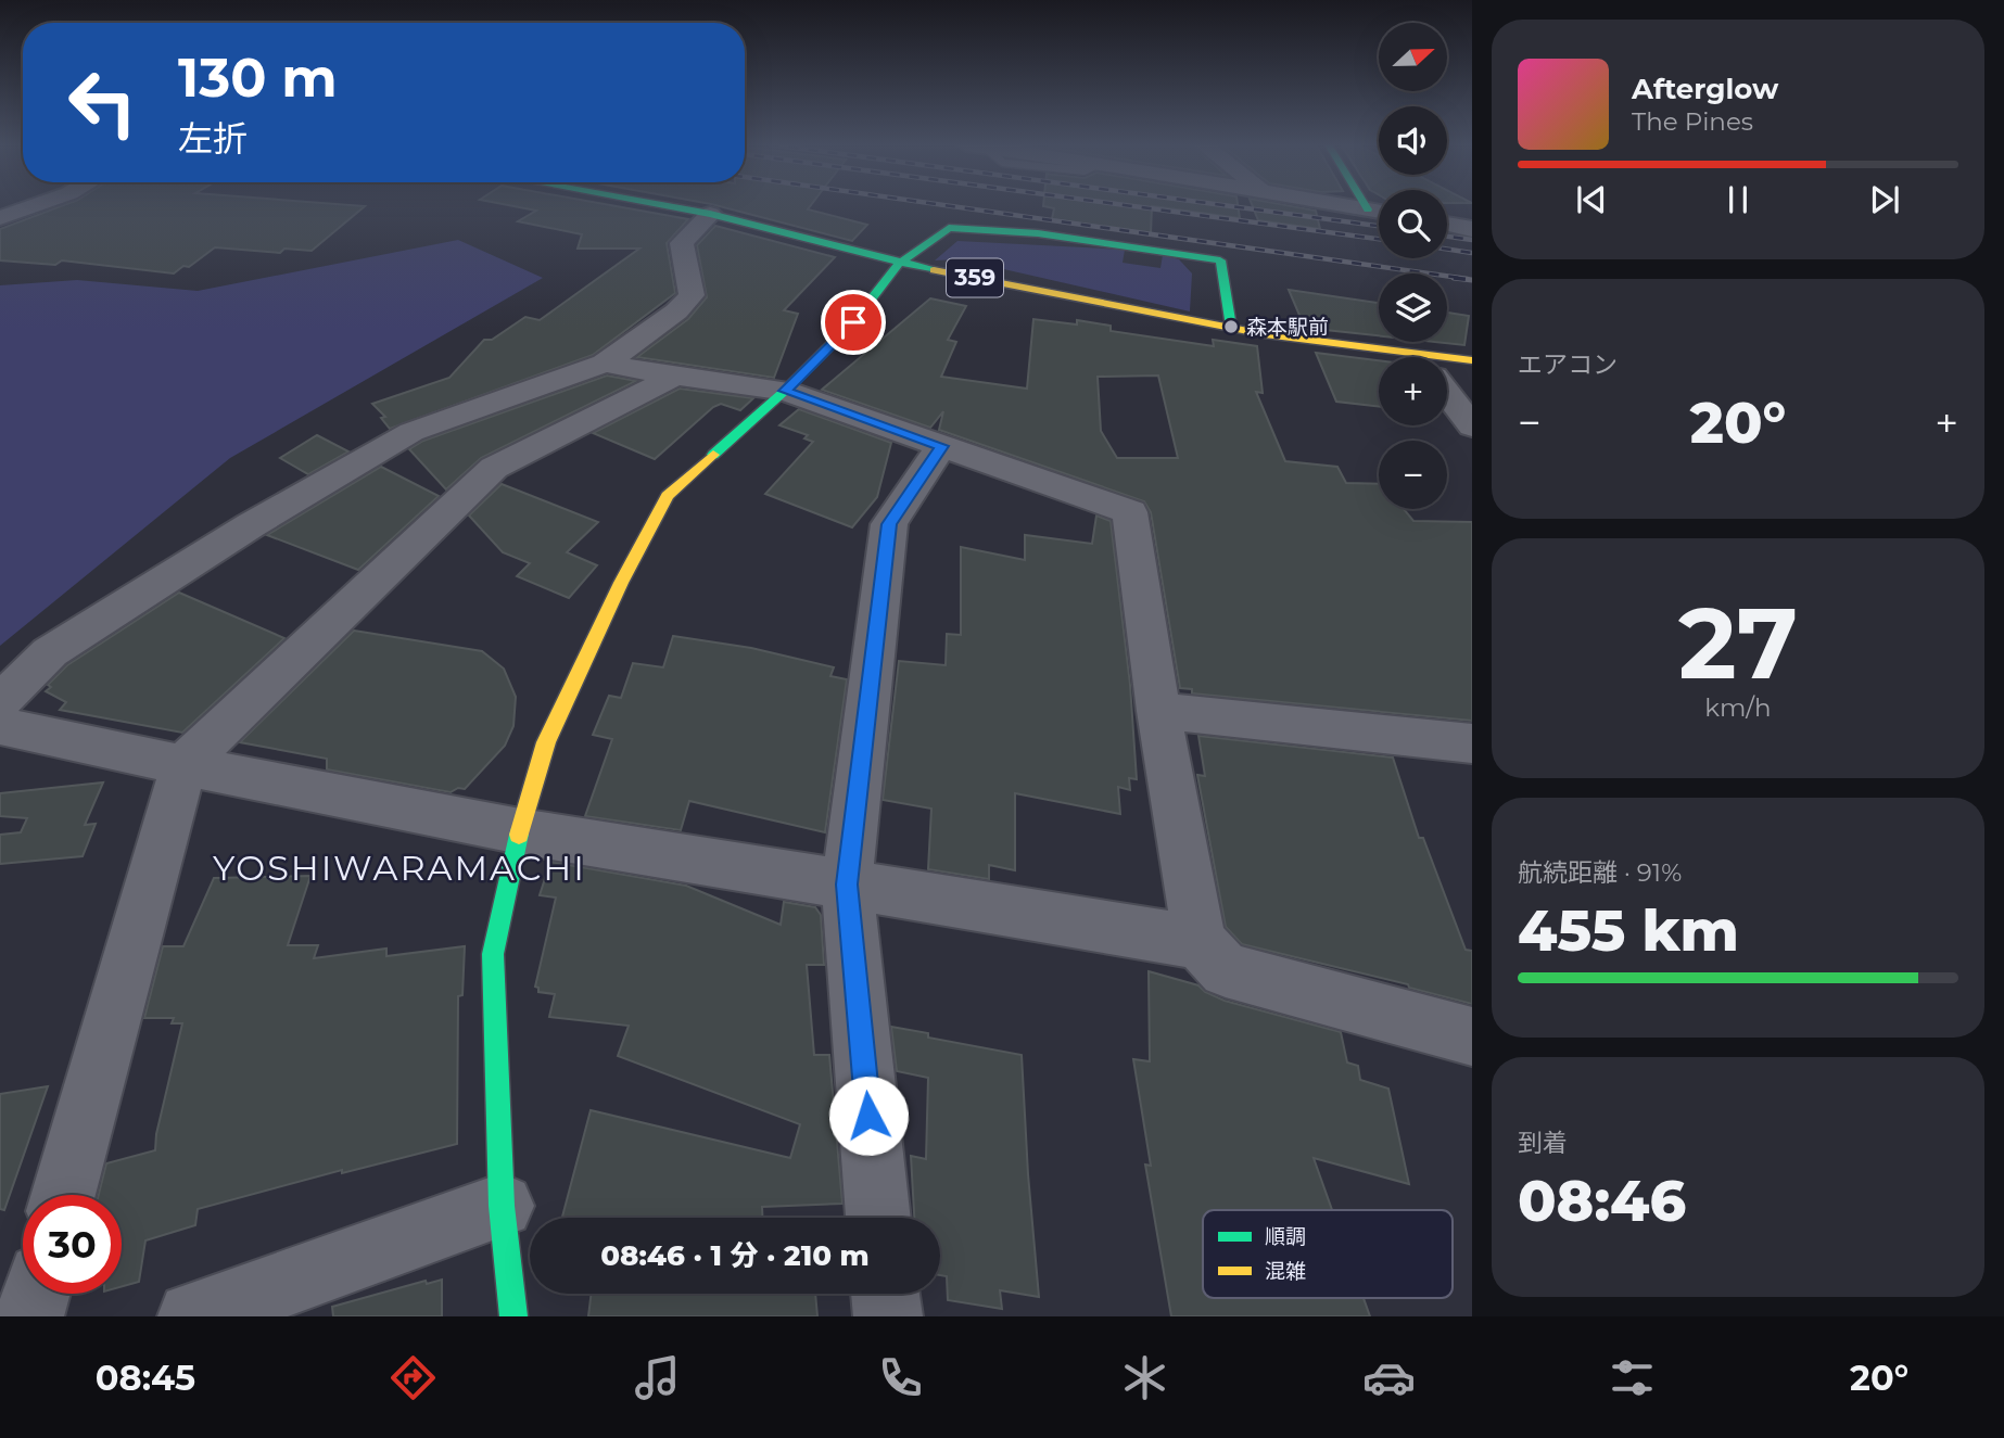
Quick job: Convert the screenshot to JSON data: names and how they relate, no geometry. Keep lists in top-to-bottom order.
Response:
{
  "streets": {
    "main road": ["359"]
  },
  "districts": ["YOSHIWARAMACHI"],
  "places": ["森本駅前"],
  "legend": ["順調", "混雑"],
  "north": "right",
  "page": {
    "map_buttons": ["+", "−"],
    "turn": ["130 m", "左折"],
    "song": ["Afterglow", "The Pines"],
    "tile": [
      "エアコン",
      ["27", "km/h"],
      ["航続距離 · 91%", "455 km"],
      ["到着", "08:46"]
    ],
    "heat": ["−", "20°", "+"],
    "limit": "30",
    "trip": "08:46 · 1 分 · 210 m",
    "tabs": ["08:45", "20°"]
  }
}
